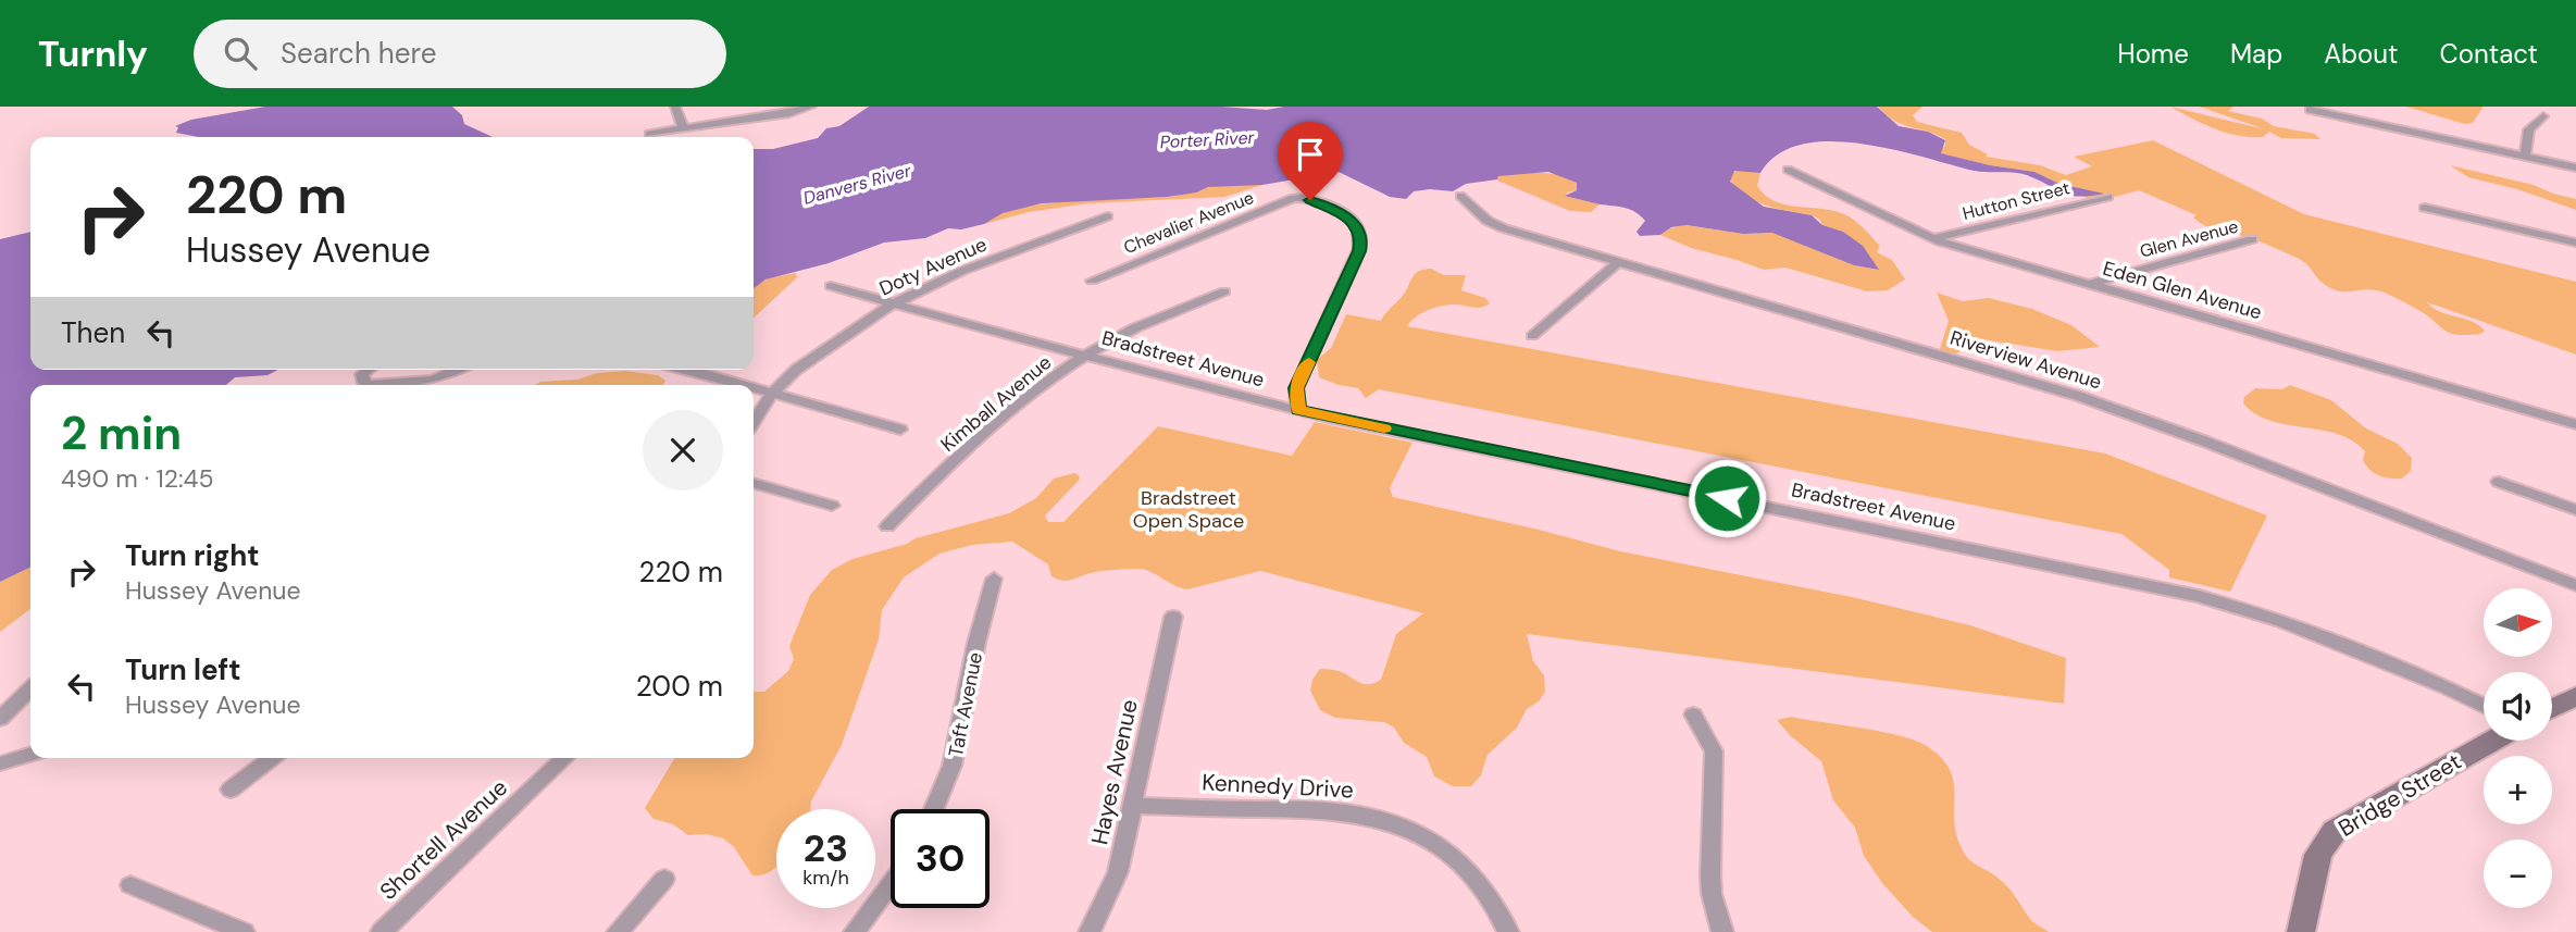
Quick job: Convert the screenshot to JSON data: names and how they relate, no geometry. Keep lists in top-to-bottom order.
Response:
{
  "streets": {
    "main road": ["Bridge Street"],
    "street": [
      "Hutton Street",
      "Chevalier Avenue",
      "Glen Avenue",
      "Doty Avenue",
      "Eden Glen Avenue",
      "Bradstreet Avenue",
      "Riverview Avenue",
      "Kimball Avenue",
      "Taft Avenue",
      "Hayes Avenue",
      "Kennedy Drive",
      "Shortell Avenue"
    ]
  },
  "crossings": [
    ["Hutton Street", "Eden Glen Avenue"],
    ["Chevalier Avenue", "Bradstreet Avenue"],
    ["Glen Avenue", "Eden Glen Avenue"],
    ["Doty Avenue", "Bradstreet Avenue"],
    ["Bradstreet Avenue", "Kimball Avenue"],
    ["Hayes Avenue", "Kennedy Drive"]
  ],
  "water": ["Porter River", "Danvers River"],
  "parks": ["Bradstreet Open Space"],
  "north": "right",
  "page": {
    "header": "Turnly",
    "search": "Search here",
    "nav": [
      "Home",
      "Map",
      "About",
      "Contact"
    ],
    "turn": ["220 m", "Hussey Avenue"],
    "then": "Then",
    "heading": ["2 min", "490 m · 12:45"],
    "list": [
      {
        "name": "Turn right",
        "note": "Hussey Avenue",
        "value": "220 m"
      },
      {
        "name": "Turn left",
        "note": "Hussey Avenue",
        "value": "200 m"
      }
    ],
    "map_buttons": ["+", "−"],
    "speed": "23 km/h",
    "limit": "30"
  }
}
